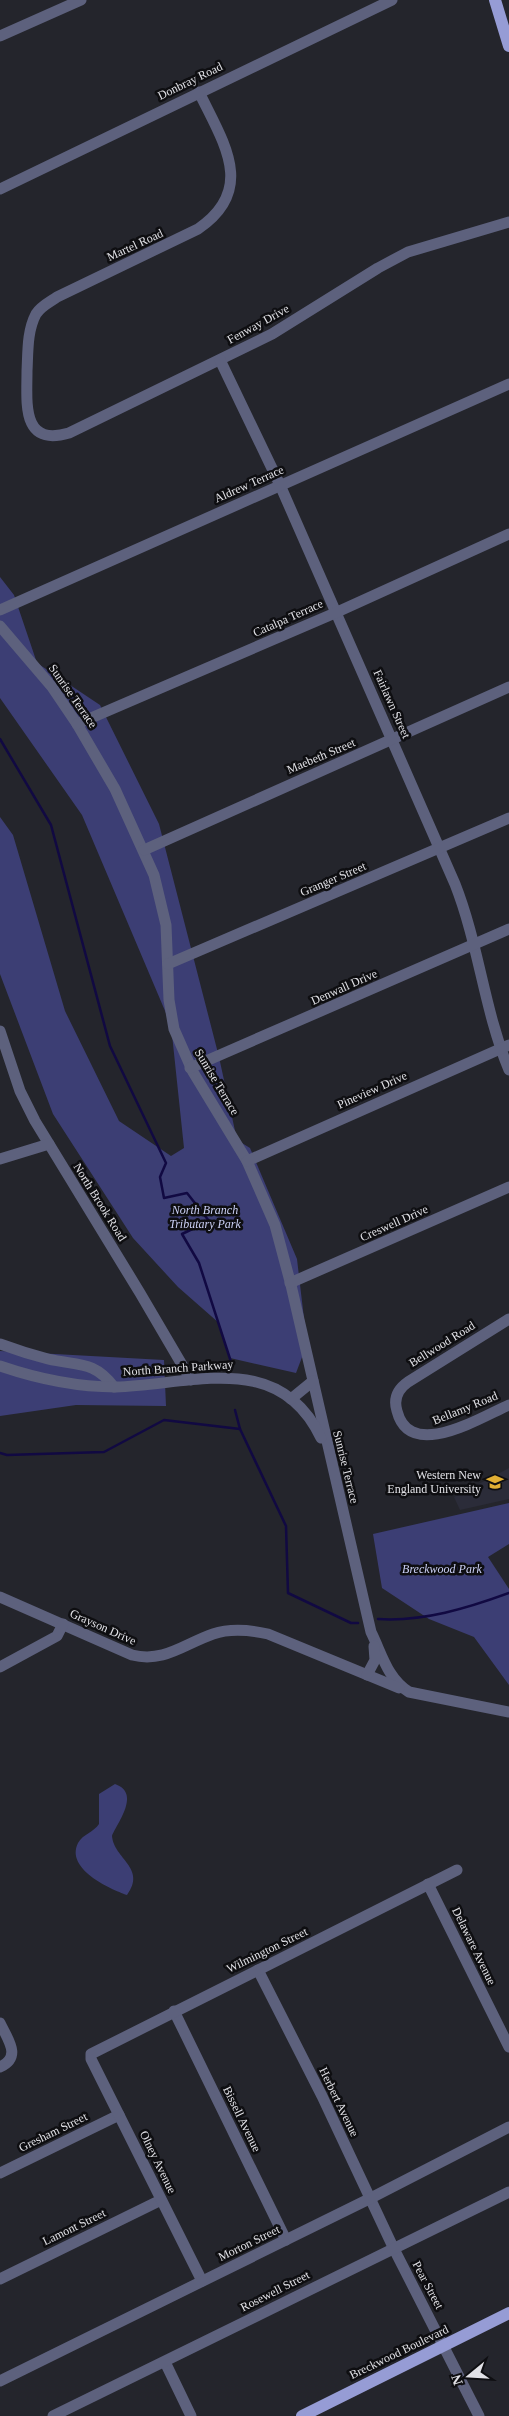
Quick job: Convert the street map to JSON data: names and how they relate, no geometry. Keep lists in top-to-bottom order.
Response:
{
  "streets": {
    "main road": ["Breckwood Boulevard"],
    "street": [
      "Donbray Road",
      "Martel Road",
      "Fenway Drive",
      "Aldrew Terrace",
      "Catalpa Terrace",
      "Sunrise Terrace",
      "Fairlawn Street",
      "Maebeth Street",
      "Granger Street",
      "Denwall Drive",
      "Pineview Drive",
      "North Brook Road",
      "Creswell Drive",
      "Bellwood Road",
      "North Branch Parkway",
      "Bellamy Road",
      "Grayson Drive",
      "Delaware Avenue",
      "Wilmington Street",
      "Herbert Avenue",
      "Bissell Avenue",
      "Gresham Street",
      "Olney Avenue",
      "Lamont Street",
      "Morton Street",
      "Pear Street",
      "Rosewell Street"
    ]
  },
  "crossings": [
    ["Donbray Road", "Martel Road"],
    ["Martel Road", "Fenway Drive"],
    ["Fenway Drive", "Fairlawn Street"],
    ["Aldrew Terrace", "Fairlawn Street"],
    ["Catalpa Terrace", "Sunrise Terrace"],
    ["Catalpa Terrace", "Fairlawn Street"],
    ["Sunrise Terrace", "Maebeth Street"],
    ["Sunrise Terrace", "Granger Street"],
    ["Sunrise Terrace", "Denwall Drive"],
    ["Sunrise Terrace", "Pineview Drive"],
    ["Sunrise Terrace", "Creswell Drive"],
    ["Sunrise Terrace", "North Branch Parkway"],
    ["Fairlawn Street", "Maebeth Street"],
    ["Fairlawn Street", "Granger Street"],
    ["Fairlawn Street", "Denwall Drive"],
    ["Fairlawn Street", "Pineview Drive"],
    ["North Brook Road", "North Branch Parkway"],
    ["Bellwood Road", "Bellamy Road"],
    ["Delaware Avenue", "Wilmington Street"],
    ["Wilmington Street", "Herbert Avenue"],
    ["Wilmington Street", "Bissell Avenue"],
    ["Wilmington Street", "Olney Avenue"],
    ["Herbert Avenue", "Morton Street"],
    ["Herbert Avenue", "Pear Street"],
    ["Herbert Avenue", "Rosewell Street"],
    ["Bissell Avenue", "Morton Street"],
    ["Gresham Street", "Olney Avenue"],
    ["Olney Avenue", "Lamont Street"],
    ["Olney Avenue", "Morton Street"],
    ["Pear Street", "Rosewell Street"],
    ["Pear Street", "Breckwood Boulevard"]
  ],
  "parks": ["North Branch Tributary Park", "Breckwood Park"],
  "places": {
    "school or university": ["Western New England University"]
  },
  "north": "left"
}
